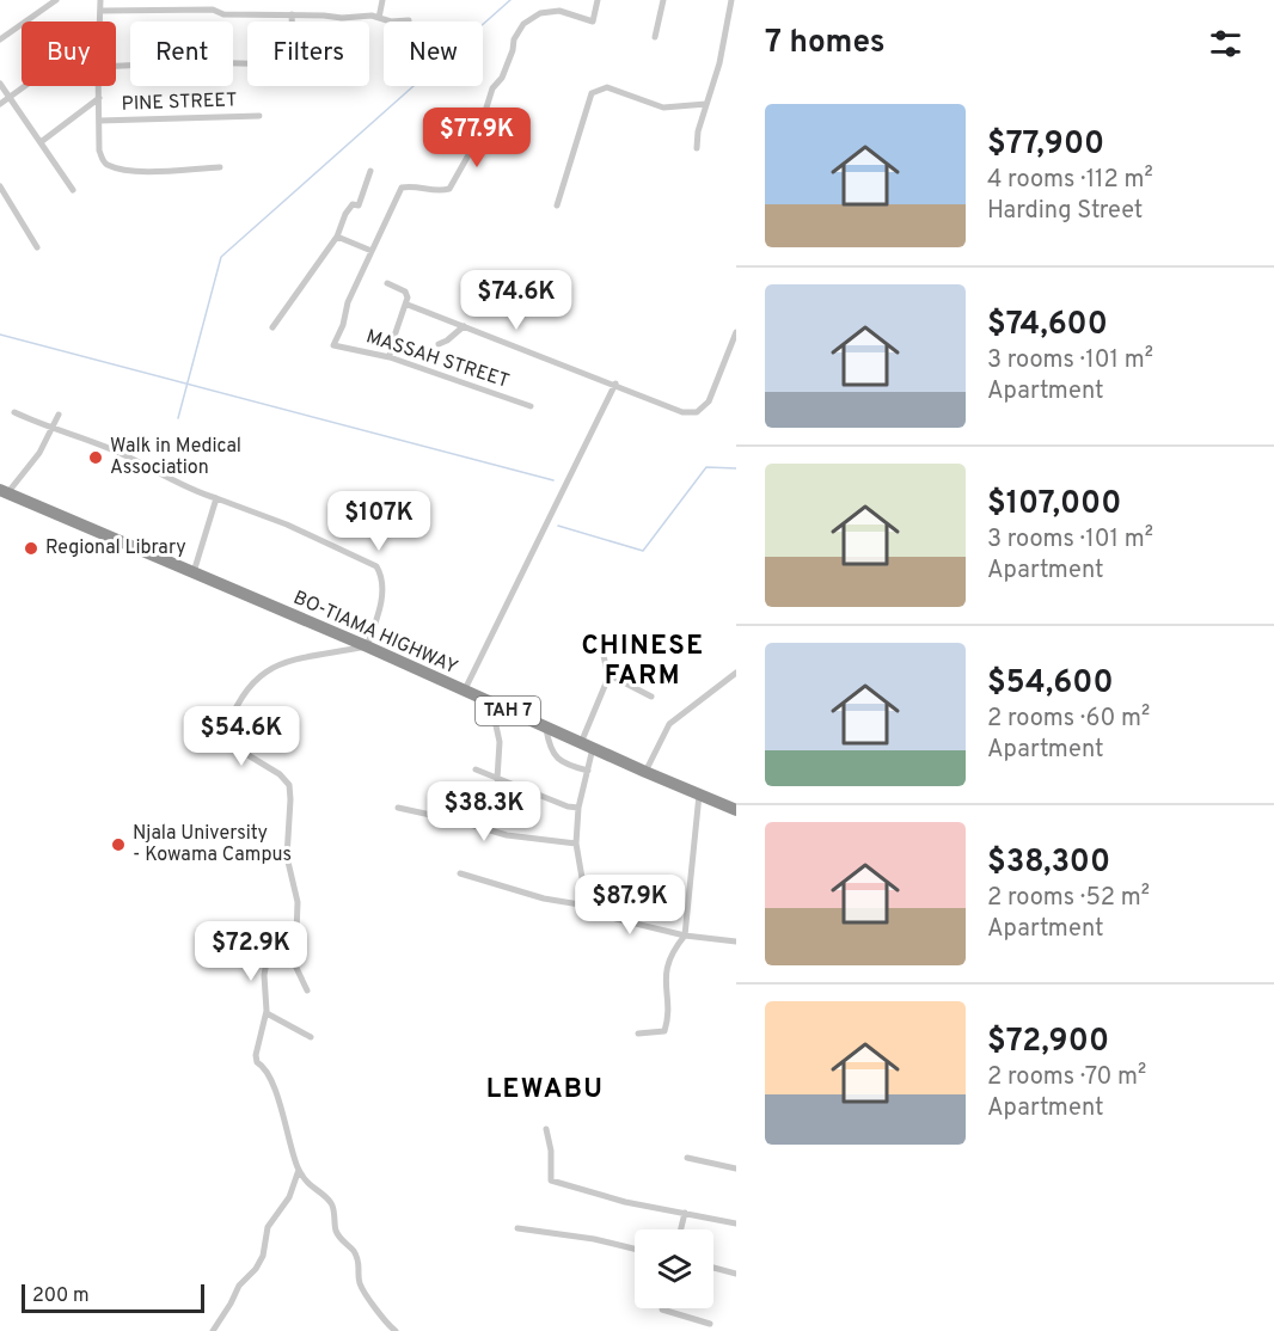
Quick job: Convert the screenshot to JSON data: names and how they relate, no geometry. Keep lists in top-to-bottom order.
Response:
{
  "streets": {
    "highway": ["BO-TIAMA HIGHWAY", "TAH 7"],
    "street": ["PINE STREET", "MASSAH STREET"]
  },
  "districts": ["CHINESE FARM", "LEWABU"],
  "places": ["Walk in Medical Association", "Regional Library", "Njala University - Kowama Campus"],
  "scale_bar": "200 m",
  "page": {
    "heading": "7 homes",
    "chip": [
      "Buy",
      "Rent",
      "Filters",
      "New"
    ],
    "list": [
      {
        "name": "$77,900",
        "note": "4 rooms · 112 m² · Harding Street"
      },
      {
        "name": "$74,600",
        "note": "3 rooms · 101 m² · Apartment"
      },
      {
        "name": "$107,000",
        "note": "3 rooms · 101 m² · Apartment"
      },
      {
        "name": "$54,600",
        "note": "2 rooms · 60 m² · Apartment"
      },
      {
        "name": "$38,300",
        "note": "2 rooms · 52 m² · Apartment"
      },
      {
        "name": "$72,900",
        "note": "2 rooms · 70 m² · Apartment"
      }
    ],
    "price": [
      "$77.9K",
      "$74.6K",
      "$107K",
      "$54.6K",
      "$38.3K",
      "$87.9K",
      "$72.9K"
    ],
    "scale": "200 m"
  }
}
